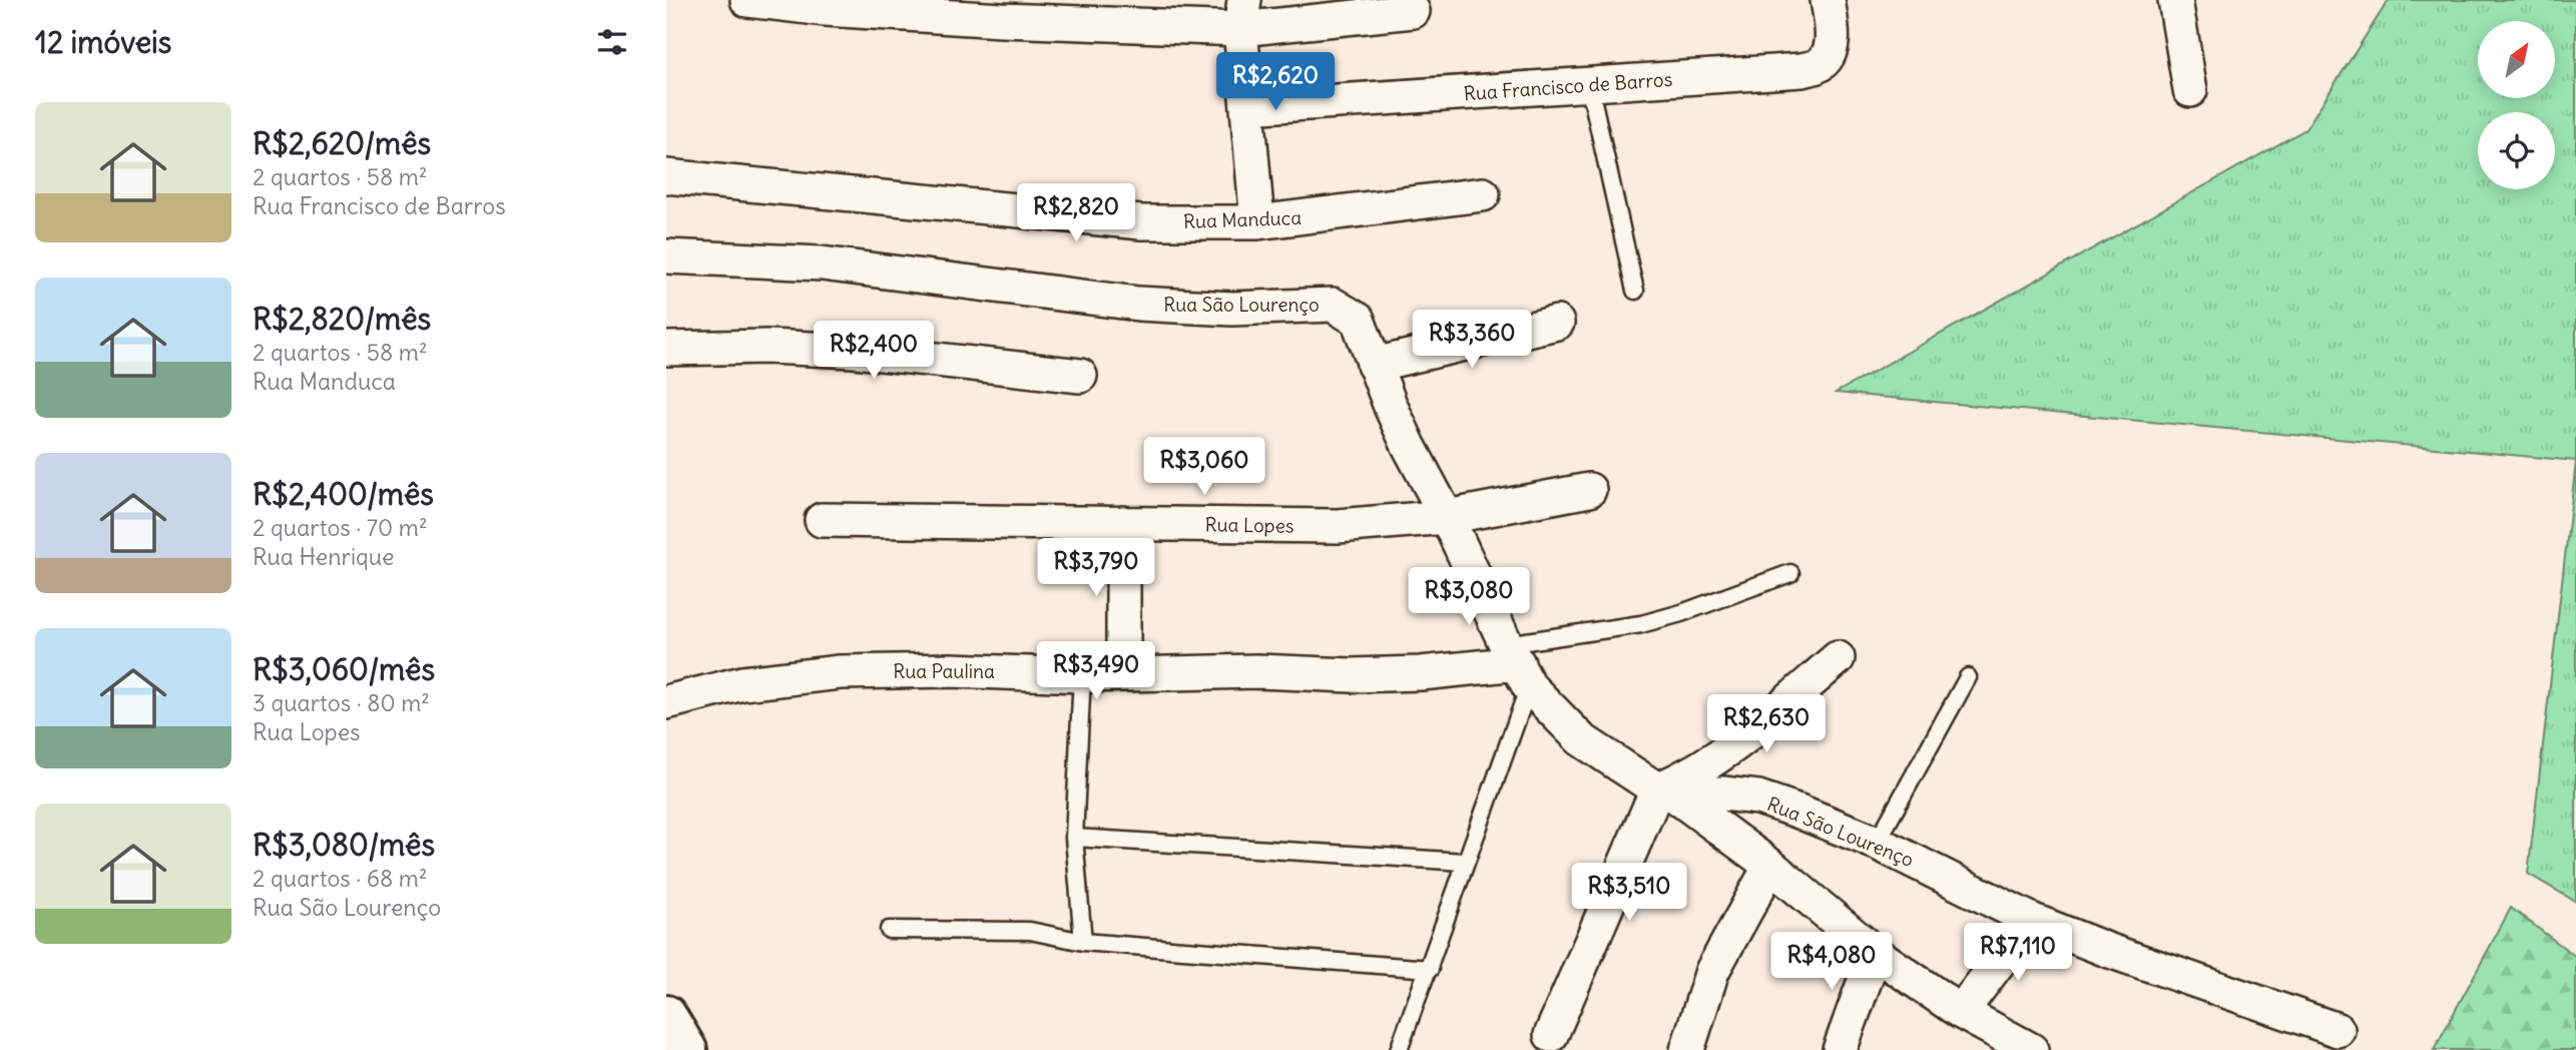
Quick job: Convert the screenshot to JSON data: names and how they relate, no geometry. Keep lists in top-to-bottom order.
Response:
{
  "streets": {
    "street": [
      "Rua Francisco de Barros",
      "Rua Manduca",
      "Rua São Lourenço",
      "Rua Lopes",
      "Rua Paulina"
    ]
  },
  "crossings": [
    ["Rua São Lourenço", "Rua Lopes"],
    ["Rua São Lourenço", "Rua Paulina"]
  ],
  "north": "top right",
  "page": {
    "heading": "12 imóveis",
    "price": [
      "R$2,620",
      "R$2,820",
      "R$3,360",
      "R$2,400",
      "R$3,060",
      "R$3,790",
      "R$3,080",
      "R$3,490",
      "R$2,630",
      "R$3,510",
      "R$7,110",
      "R$4,080"
    ],
    "list": [
      {
        "name": "R$2,620/mês",
        "note": "2 quartos · 58 m² · Rua Francisco de Barros"
      },
      {
        "name": "R$2,820/mês",
        "note": "2 quartos · 58 m² · Rua Manduca"
      },
      {
        "name": "R$2,400/mês",
        "note": "2 quartos · 70 m² · Rua Henrique"
      },
      {
        "name": "R$3,060/mês",
        "note": "3 quartos · 80 m² · Rua Lopes"
      },
      {
        "name": "R$3,080/mês",
        "note": "2 quartos · 68 m² · Rua São Lourenço"
      }
    ]
  }
}
